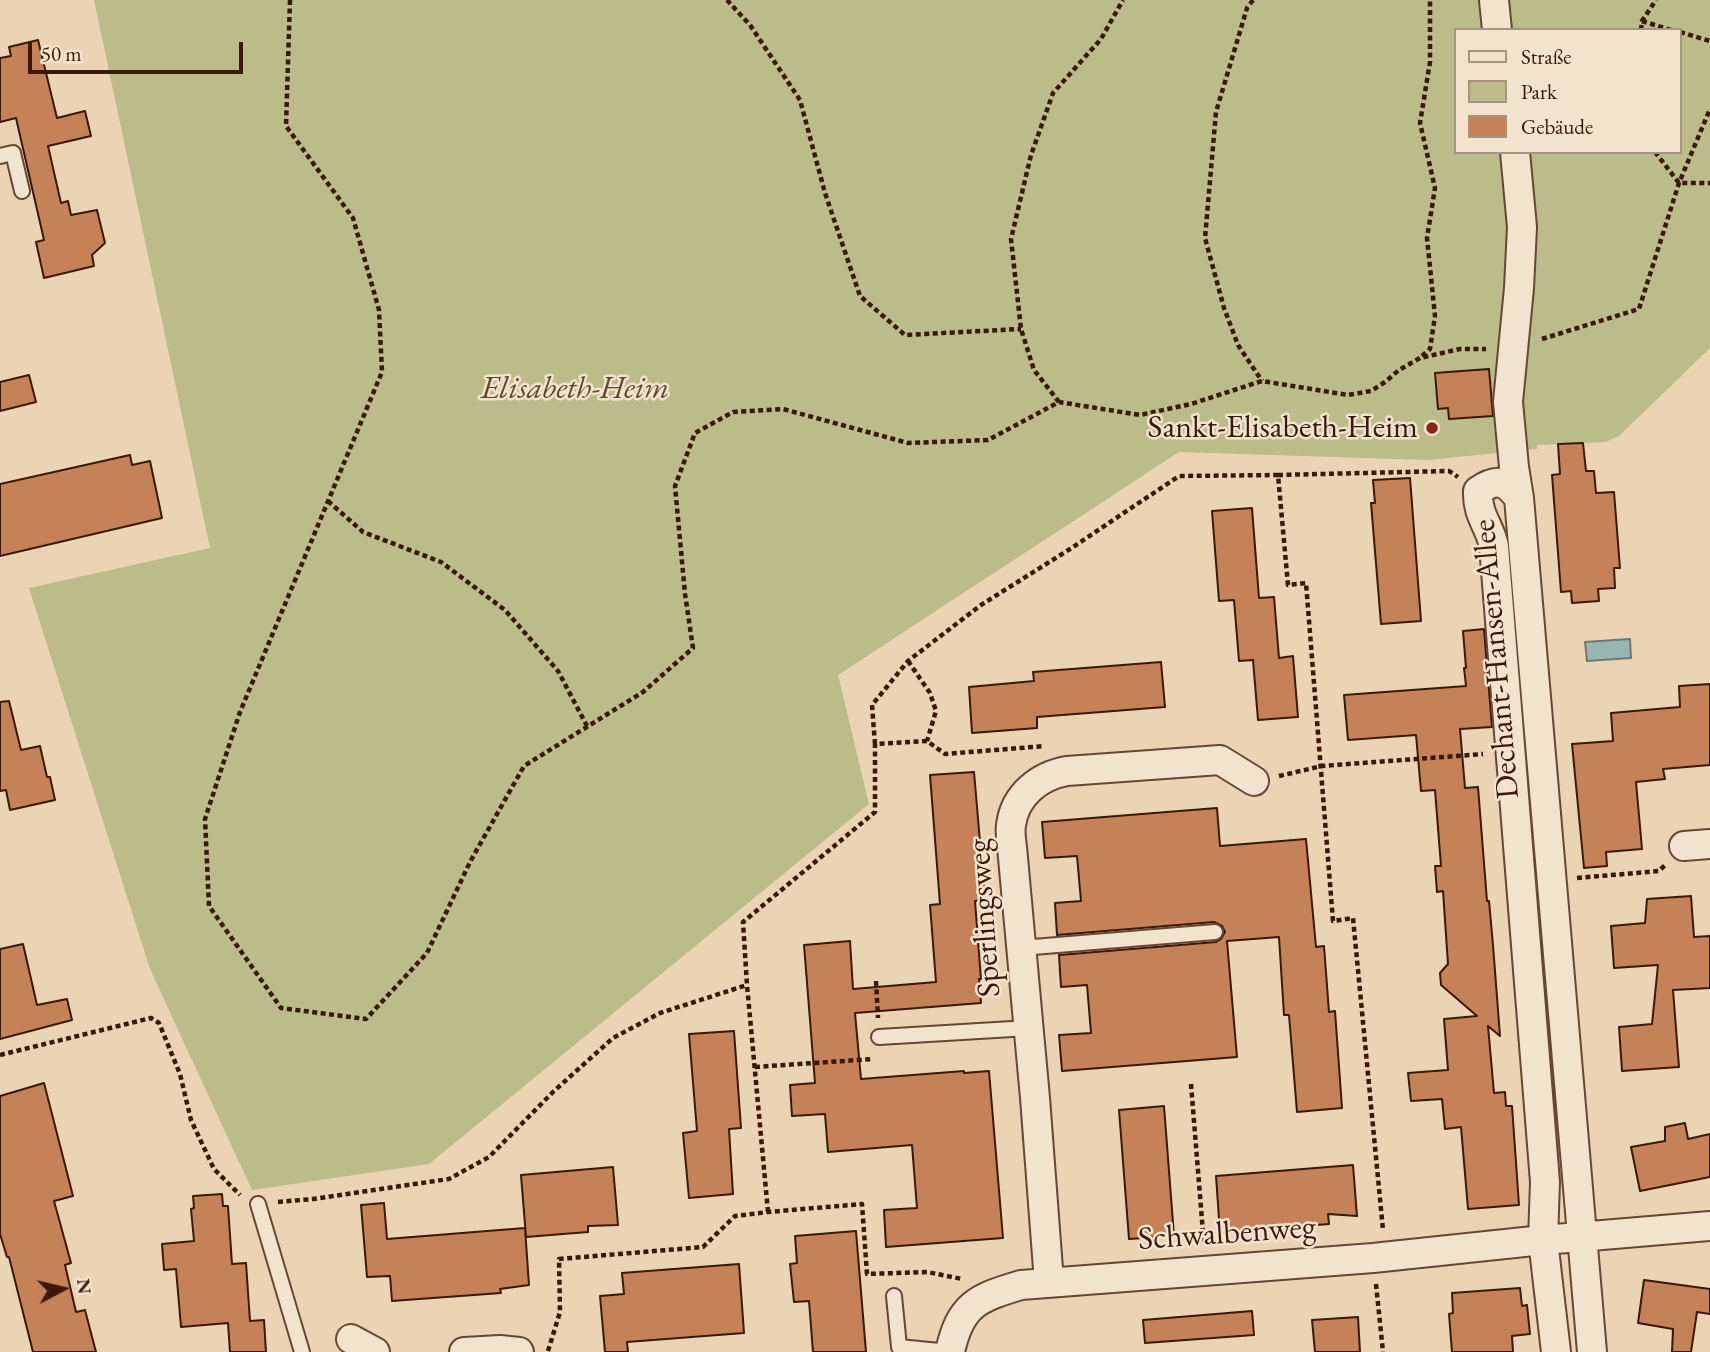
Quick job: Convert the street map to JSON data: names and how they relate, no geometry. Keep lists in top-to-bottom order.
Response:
{
  "streets": {
    "street": ["Dechant-Hansen-Allee", "Sperlingsweg", "Schwalbenweg"]
  },
  "crossings": [
    ["Dechant-Hansen-Allee", "Schwalbenweg"],
    ["Sperlingsweg", "Schwalbenweg"]
  ],
  "parks": ["Elisabeth-Heim"],
  "places": ["Sankt-Elisabeth-Heim"],
  "legend": ["Straße", "Park", "Gebäude"],
  "scale_bar": "50 m",
  "north": "right"
}
